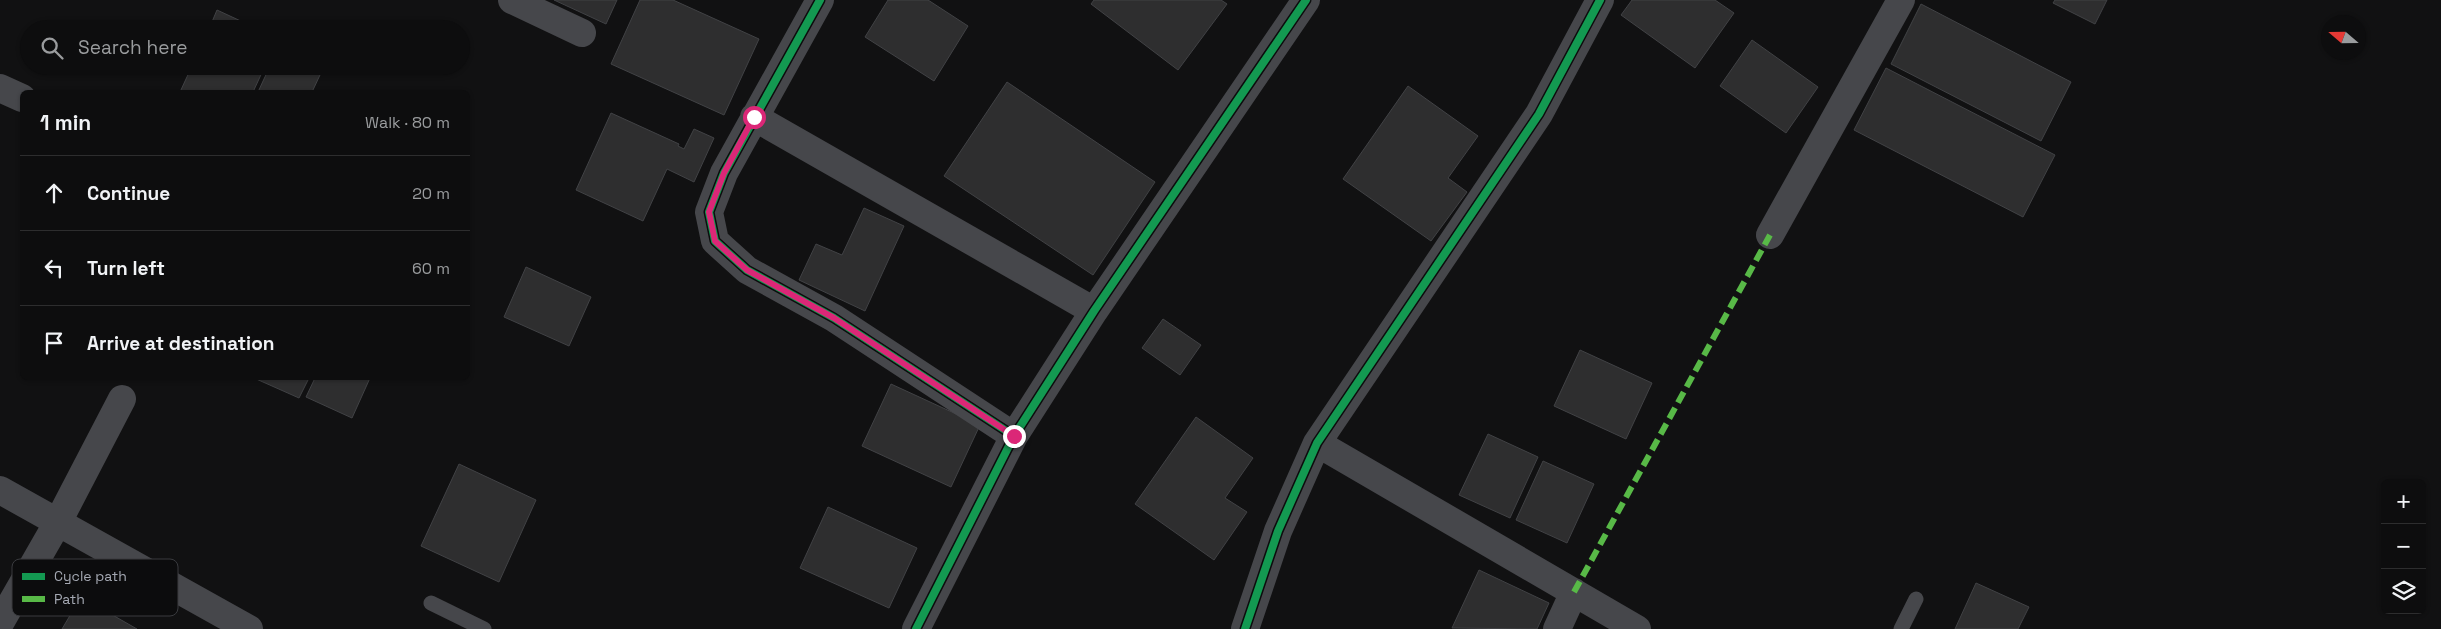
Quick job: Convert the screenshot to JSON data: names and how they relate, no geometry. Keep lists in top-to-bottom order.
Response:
{
  "legend": ["Cycle path", "Path"],
  "north": "left",
  "page": {
    "search": "Search here",
    "heading": ["1 min", "Walk · 80 m"],
    "list": [
      ["Continue", "20 m"],
      ["Turn left", "60 m"],
      "Arrive at destination"
    ],
    "map_buttons": ["+", "−"]
  }
}
